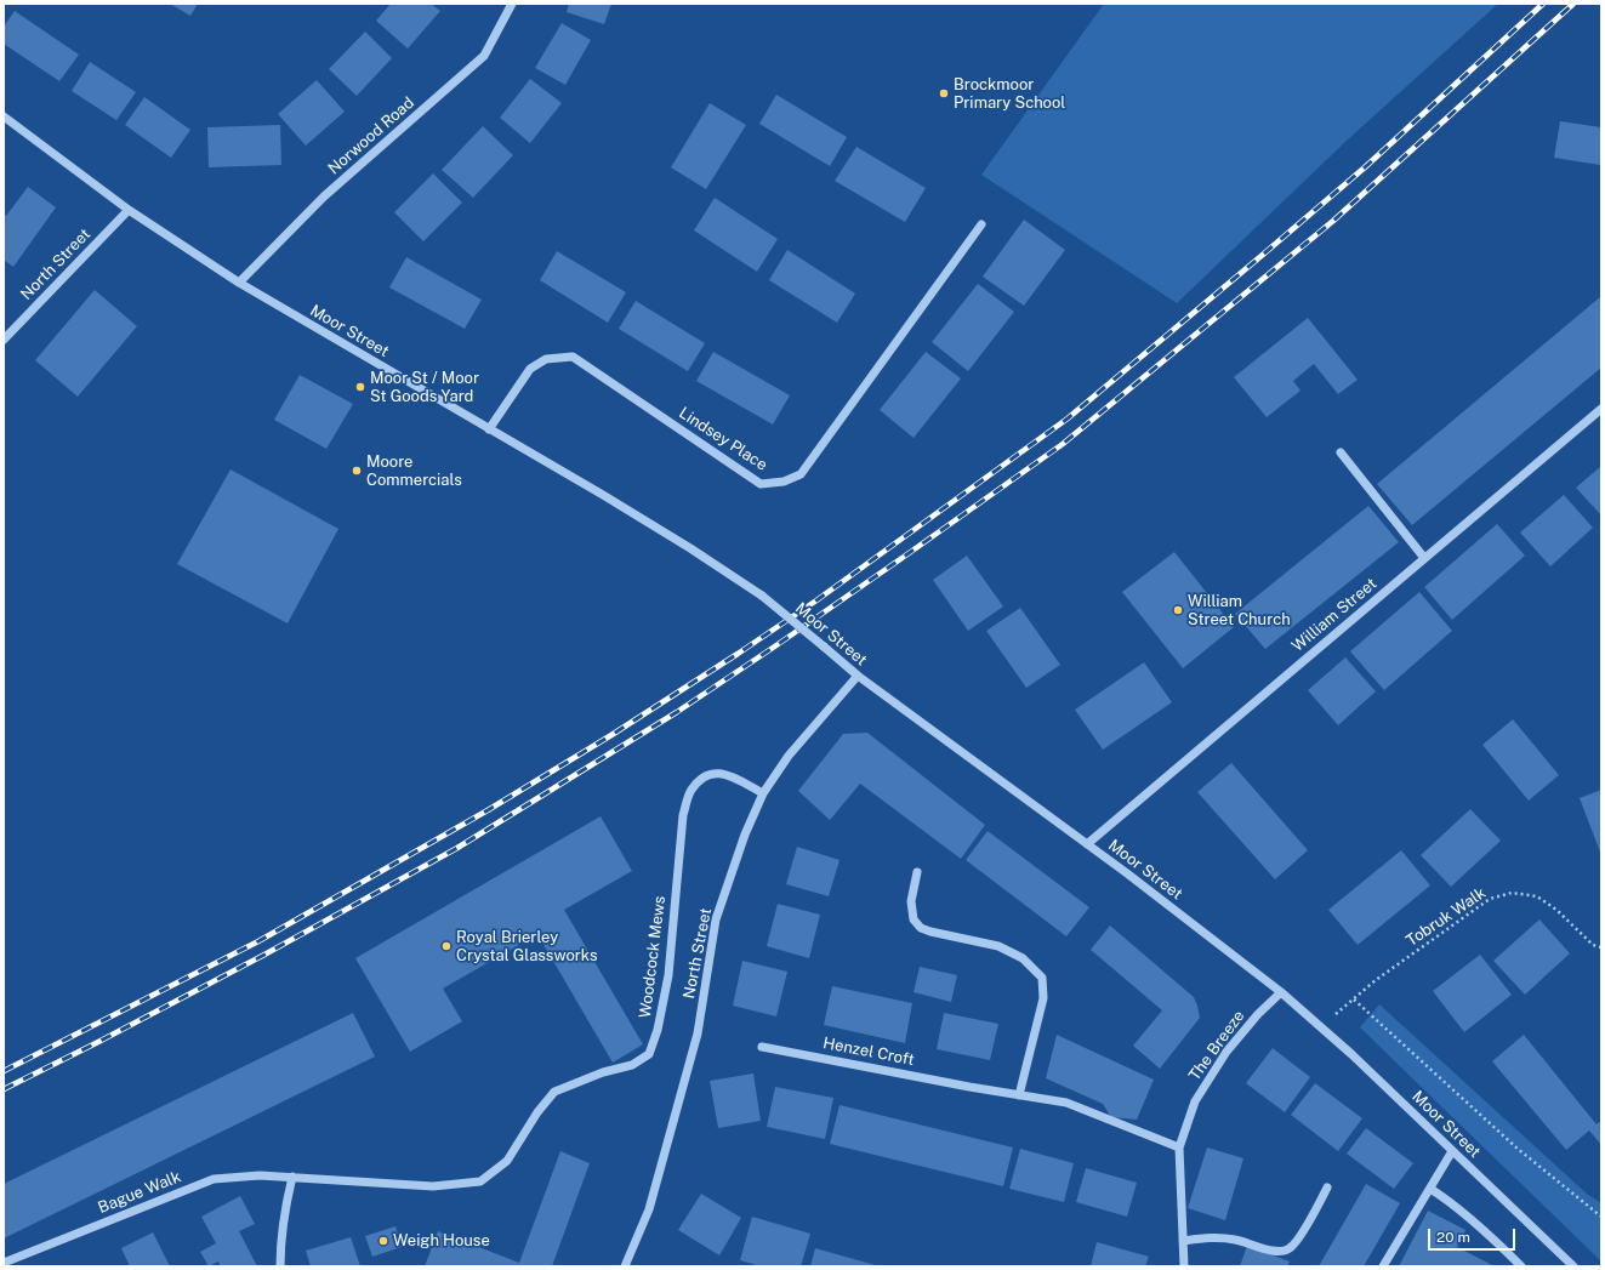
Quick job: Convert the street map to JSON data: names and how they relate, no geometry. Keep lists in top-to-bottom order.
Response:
{
  "streets": {
    "street": [
      "Norwood Road",
      "North Street",
      "Moor Street",
      "Lindsey Place",
      "William Street",
      "Woodcock Mews",
      "The Breeze",
      "Henzel Croft",
      "Bague Walk"
    ],
    "path": ["Tobruk Walk"]
  },
  "crossings": [
    ["Norwood Road", "Moor Street"],
    ["North Street", "Moor Street"],
    ["North Street", "Woodcock Mews"],
    ["Moor Street", "Lindsey Place"],
    ["Moor Street", "William Street"],
    ["Moor Street", "The Breeze"],
    ["Woodcock Mews", "Bague Walk"],
    ["The Breeze", "Henzel Croft"]
  ],
  "places": [
    "Brockmoor Primary School",
    "Moor St / Moor St Goods Yard",
    "Moore Commercials",
    "William Street Church",
    "Royal Brierley Crystal Glassworks",
    "Weigh House"
  ],
  "scale_bar": "20 m"
}
